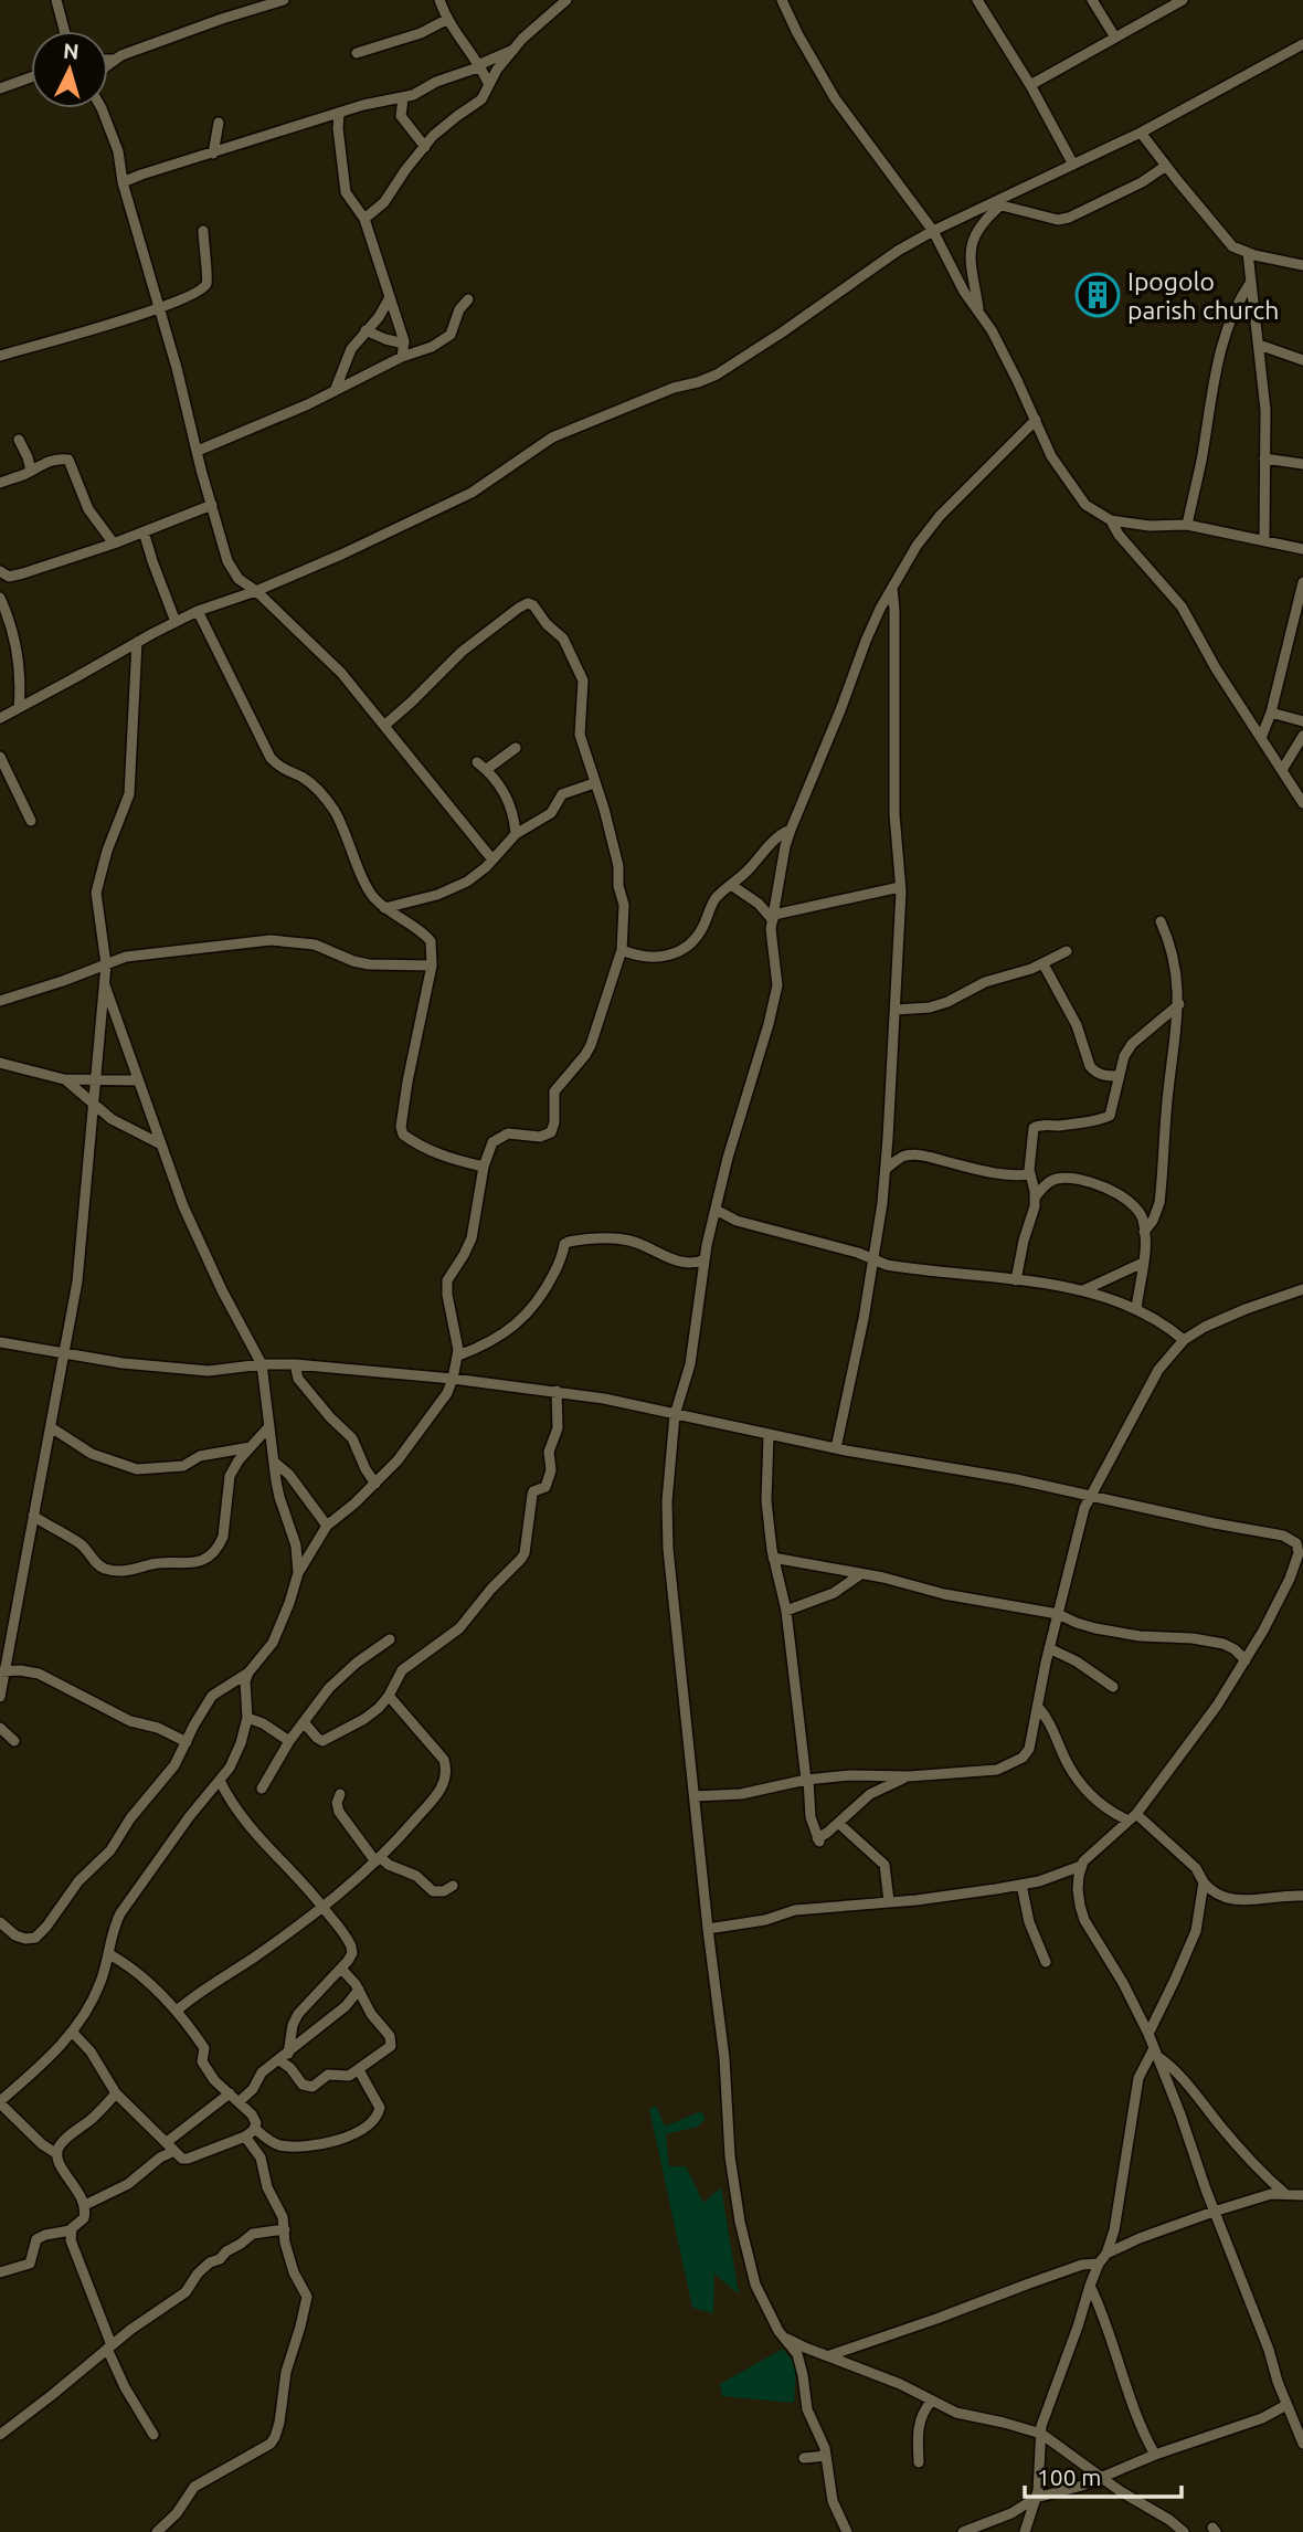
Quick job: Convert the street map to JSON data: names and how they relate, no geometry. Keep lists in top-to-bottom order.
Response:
{
  "places": {
    "building": ["Ipogolo parish church"]
  },
  "scale_bar": "100 m",
  "north": "top"
}
